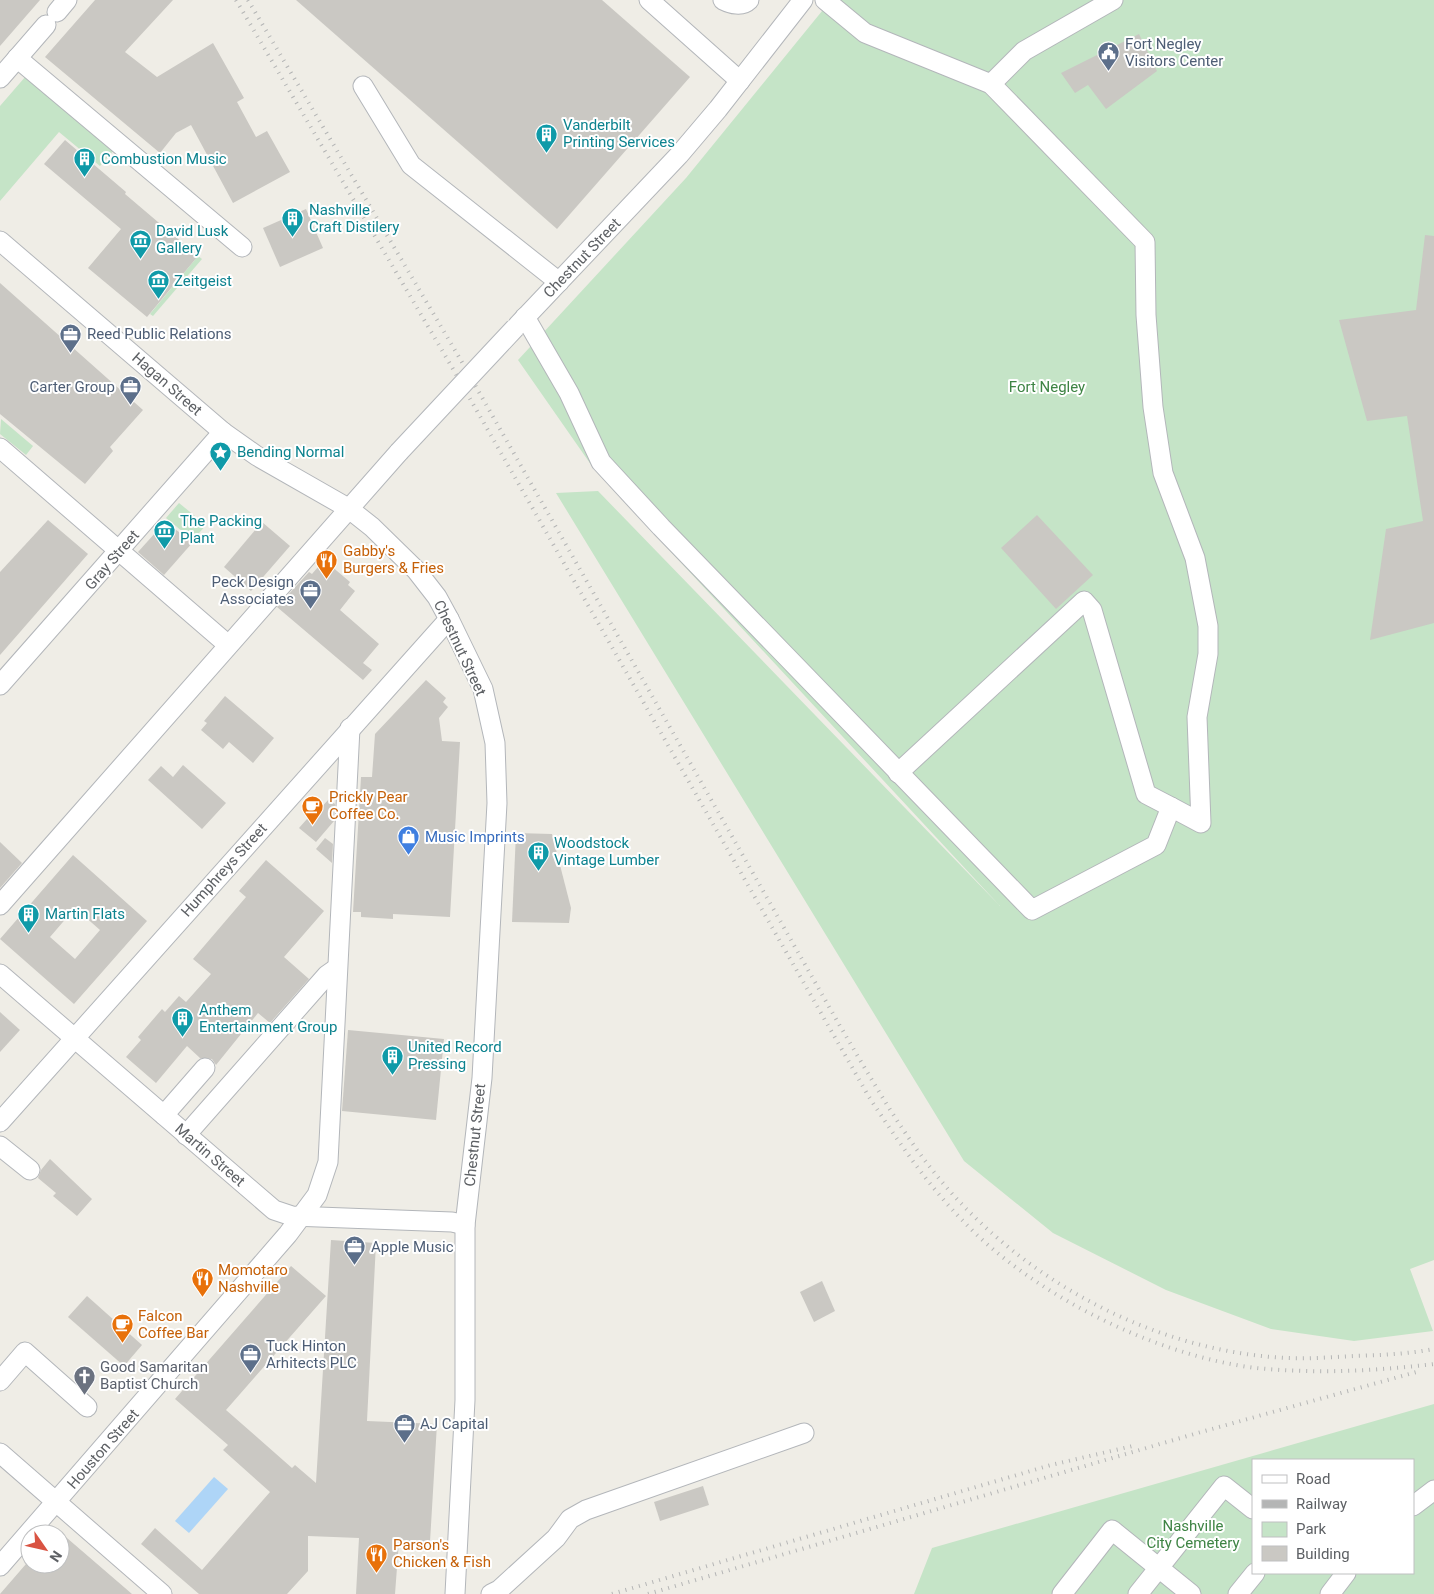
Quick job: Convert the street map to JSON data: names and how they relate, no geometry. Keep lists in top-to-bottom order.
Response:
{
  "streets": {
    "street": [
      "Chestnut Street",
      "Hagan Street",
      "Gray Street",
      "Humphreys Street",
      "Martin Street",
      "Houston Street"
    ]
  },
  "crossings": [
    ["Chestnut Street", "Hagan Street"],
    ["Chestnut Street", "Humphreys Street"],
    ["Chestnut Street", "Martin Street"],
    ["Hagan Street", "Gray Street"],
    ["Humphreys Street", "Martin Street"],
    ["Humphreys Street", "Houston Street"],
    ["Martin Street", "Houston Street"]
  ],
  "parks": ["Fort Negley", "Nashville City Cemetery"],
  "places": {
    "public building": ["Fort Negley Visitors Center"],
    "building": [
      "Vanderbilt Printing Services",
      "Combustion Music",
      "Nashville Craft Distilery",
      "Woodstock Vintage Lumber",
      "Martin Flats",
      "Anthem Entertainment Group",
      "United Record Pressing"
    ],
    "museum": ["David Lusk Gallery", "Zeitgeist", "The Packing Plant"],
    "office": [
      "Reed Public Relations",
      "Carter Group",
      "Peck Design Associates",
      "Apple Music",
      "Tuck Hinton Arhitects PLC",
      "AJ Capital"
    ],
    "place": ["Bending Normal"],
    "restaurant": ["Gabby's Burgers & Fries", "Momotaro Nashville", "Parson's Chicken & Fish"],
    "cafe": ["Prickly Pear Coffee Co.", "Falcon Coffee Bar"],
    "shop": ["Music Imprints"],
    "church": ["Good Samaritan Baptist Church"]
  },
  "legend": [
    "Road",
    "Railway",
    "Park",
    "Building"
  ],
  "north": "bottom right"
}
